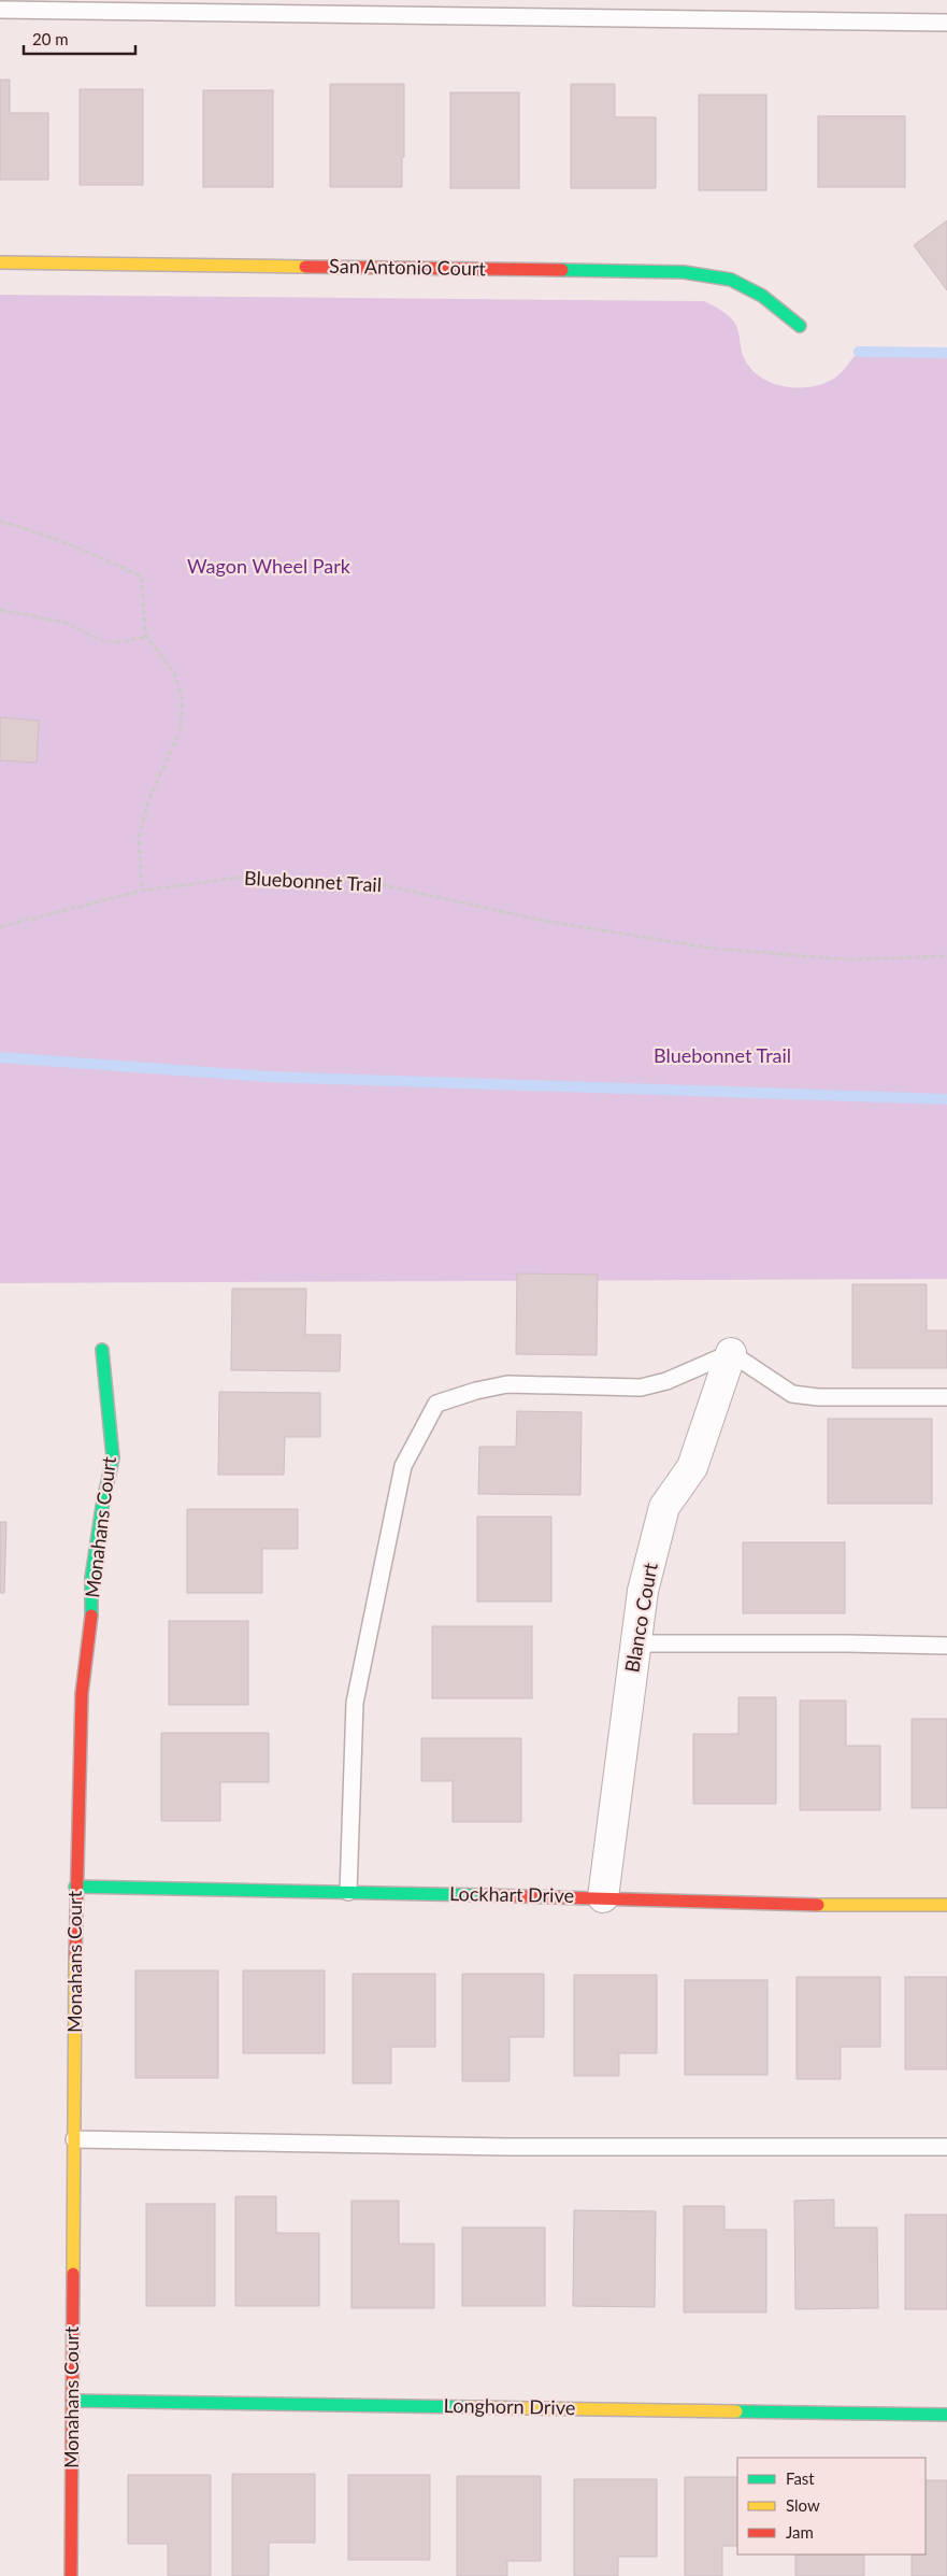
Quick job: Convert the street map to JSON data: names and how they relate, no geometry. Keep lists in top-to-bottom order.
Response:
{
  "streets": {
    "street": [
      "San Antonio Court",
      "Monahans Court",
      "Blanco Court",
      "Lockhart Drive",
      "Longhorn Drive"
    ],
    "path": ["Bluebonnet Trail"]
  },
  "crossings": [
    ["Monahans Court", "Lockhart Drive"],
    ["Monahans Court", "Longhorn Drive"],
    ["Blanco Court", "Lockhart Drive"]
  ],
  "parks": ["Wagon Wheel Park", "Bluebonnet Trail"],
  "legend": ["Fast", "Slow", "Jam"],
  "scale_bar": "20 m"
}
